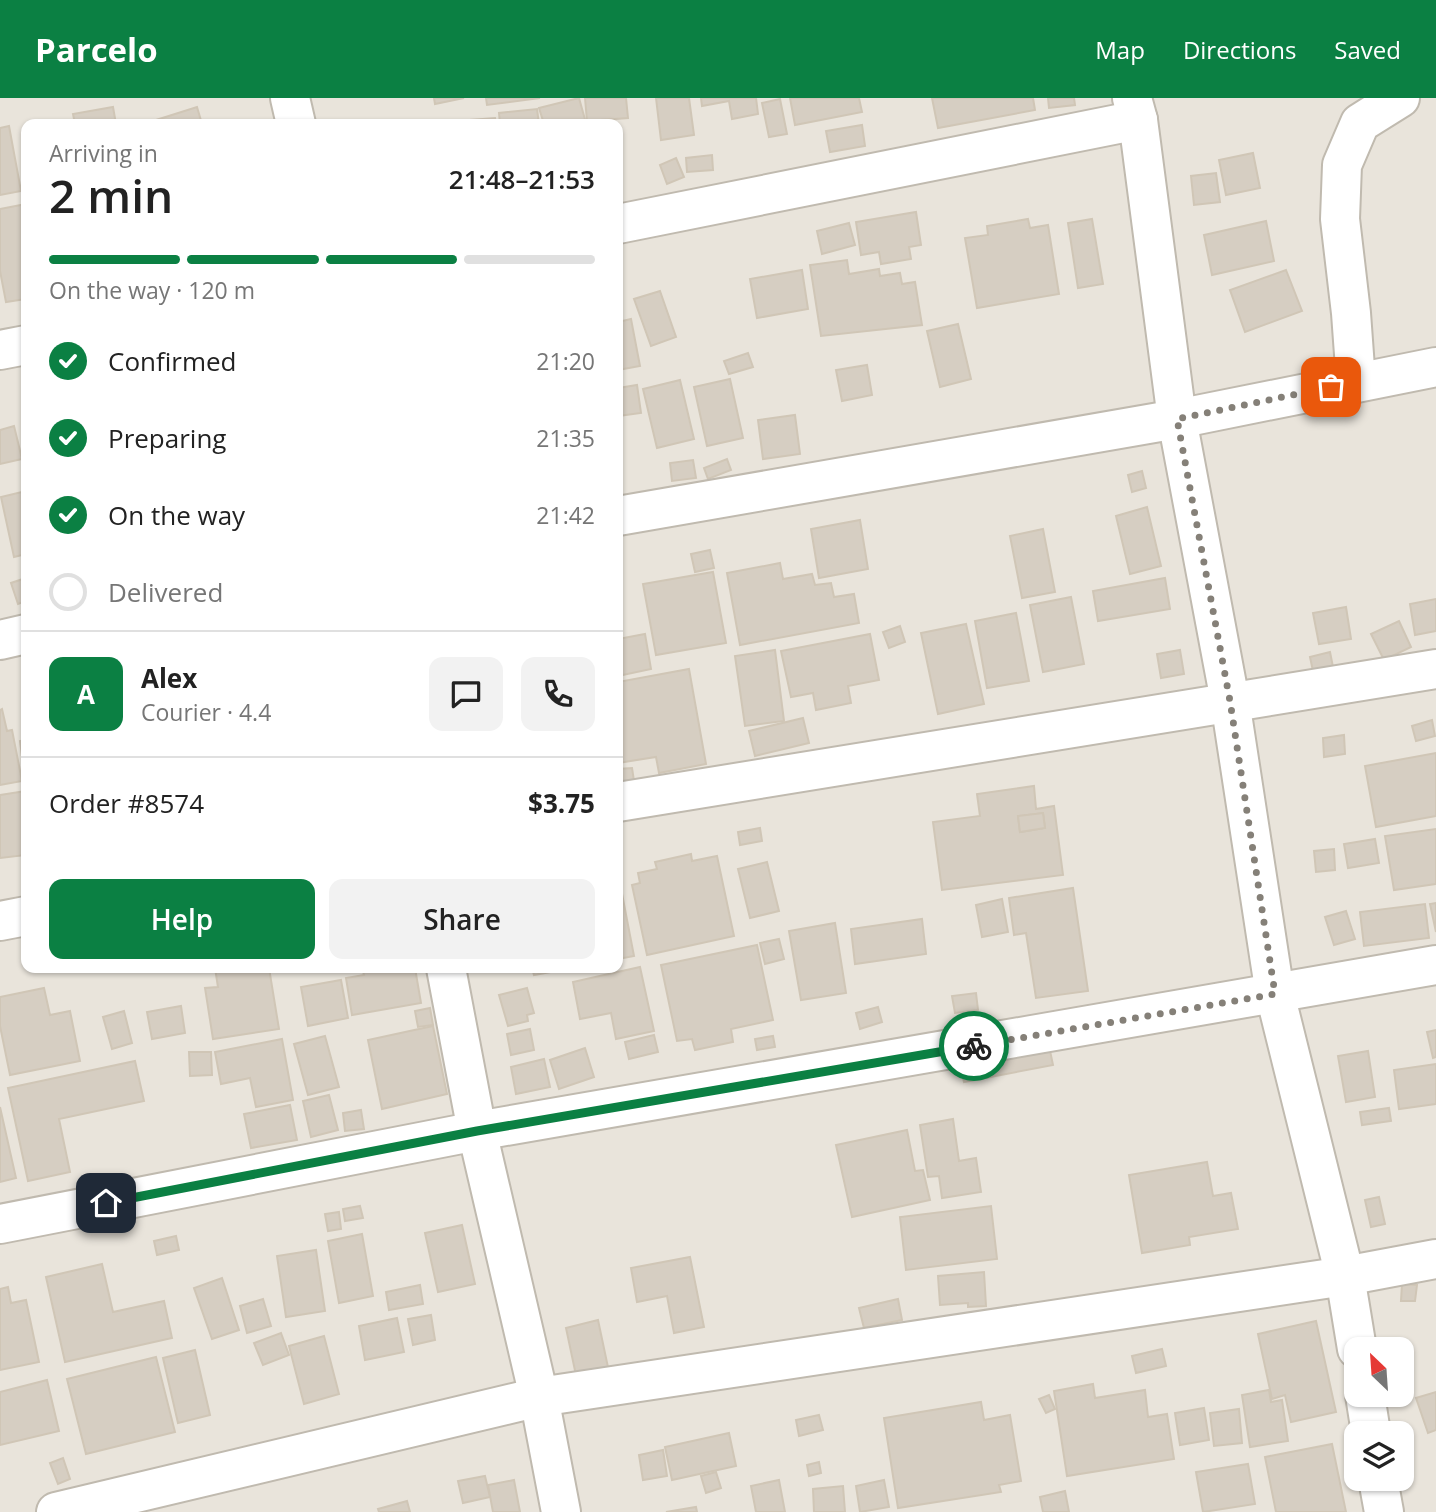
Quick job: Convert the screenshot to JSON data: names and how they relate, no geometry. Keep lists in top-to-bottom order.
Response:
{
  "north": "top left",
  "page": {
    "header": "Parcelo",
    "nav": ["Map", "Directions", "Saved"],
    "heading": ["2 min", "Arriving in", "21:48–21:53"],
    "panel": [
      "Alex",
      "Courier · 4.4",
      "Order #8574",
      "$3.75"
    ],
    "bar": "On the way · 120 m",
    "list": [
      ["Confirmed", "21:20"],
      ["Preparing", "21:35"],
      ["On the way", "21:42"],
      "Delivered"
    ],
    "round": "A",
    "buttons": ["Help", "Share"]
  }
}
